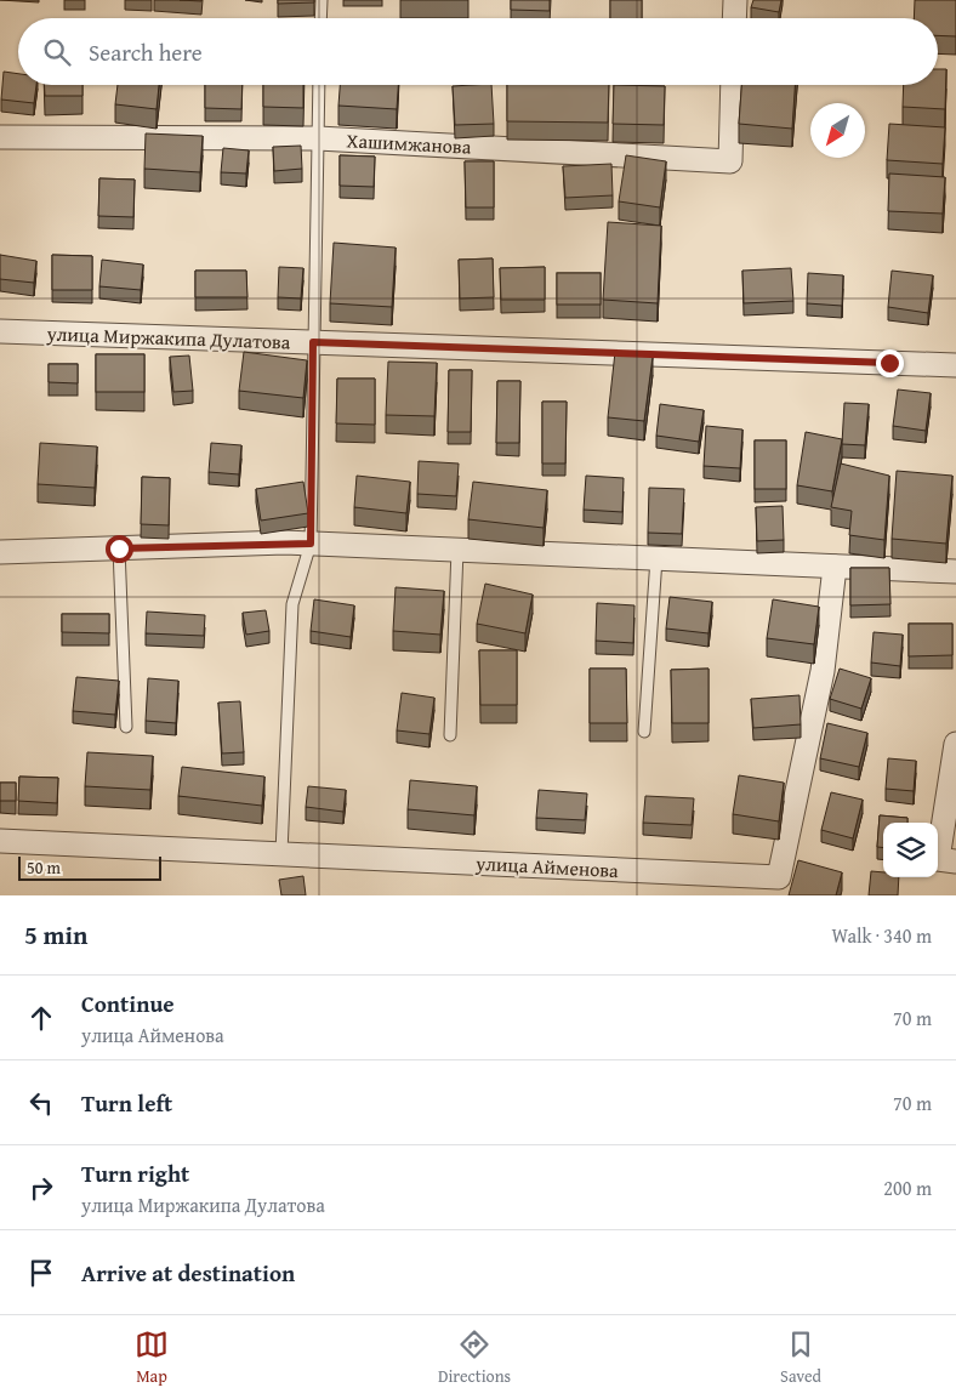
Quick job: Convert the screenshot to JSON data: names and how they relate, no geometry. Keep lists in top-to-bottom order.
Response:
{
  "streets": {
    "street": ["Хашимжанова", "улица Миржакипа Дулатова", "улица Айменова"]
  },
  "scale_bar": "50 m",
  "north": "bottom left",
  "page": {
    "search": "Search here",
    "scale": "50 m",
    "heading": ["5 min", "Walk · 340 m"],
    "list": [
      ["Continue", "улица Айменова", "70 m"],
      ["Turn left", "70 m"],
      ["Turn right", "улица Миржакипа Дулатова", "200 m"],
      "Arrive at destination"
    ],
    "nav": ["Map", "Directions", "Saved"]
  }
}
